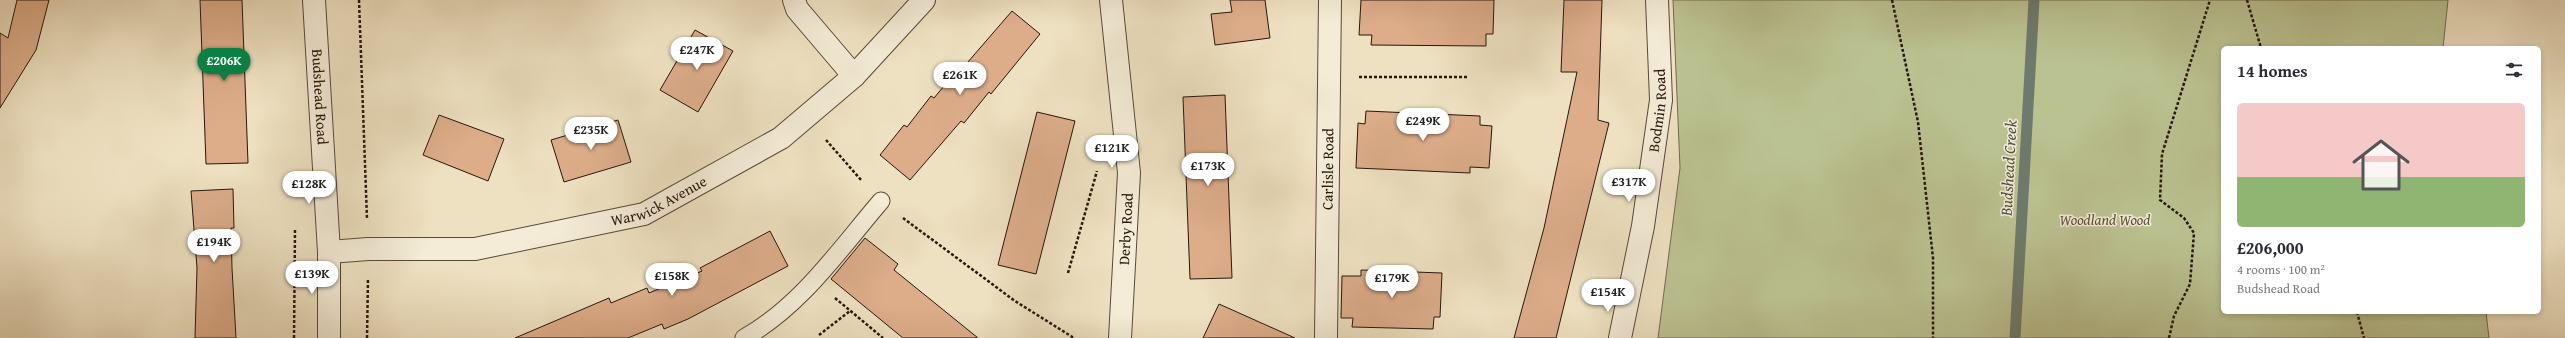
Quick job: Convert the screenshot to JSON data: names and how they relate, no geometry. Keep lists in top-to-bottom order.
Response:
{
  "streets": {
    "street": [
      "Budshead Road",
      "Bodmin Road",
      "Carlisle Road",
      "Warwick Avenue",
      "Derby Road"
    ]
  },
  "crossings": [
    ["Budshead Road", "Warwick Avenue"]
  ],
  "water": ["Budshead Creek"],
  "parks": ["Woodland Wood"],
  "page": {
    "price": [
      "£247K",
      "£206K",
      "£261K",
      "£249K",
      "£235K",
      "£121K",
      "£173K",
      "£317K",
      "£128K",
      "£194K",
      "£139K",
      "£158K",
      "£179K",
      "£154K"
    ],
    "heading": "14 homes",
    "list": [
      {
        "name": "£206,000",
        "note": "4 rooms · 100 m² · Budshead Road"
      }
    ]
  }
}
